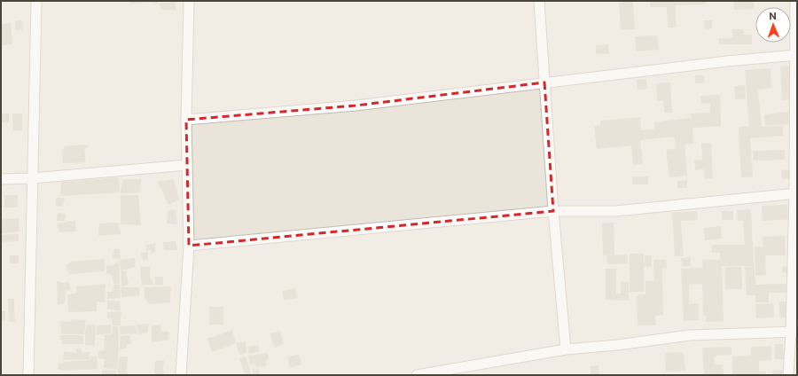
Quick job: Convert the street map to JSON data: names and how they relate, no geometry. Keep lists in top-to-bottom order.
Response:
{
  "north": "top"
}
